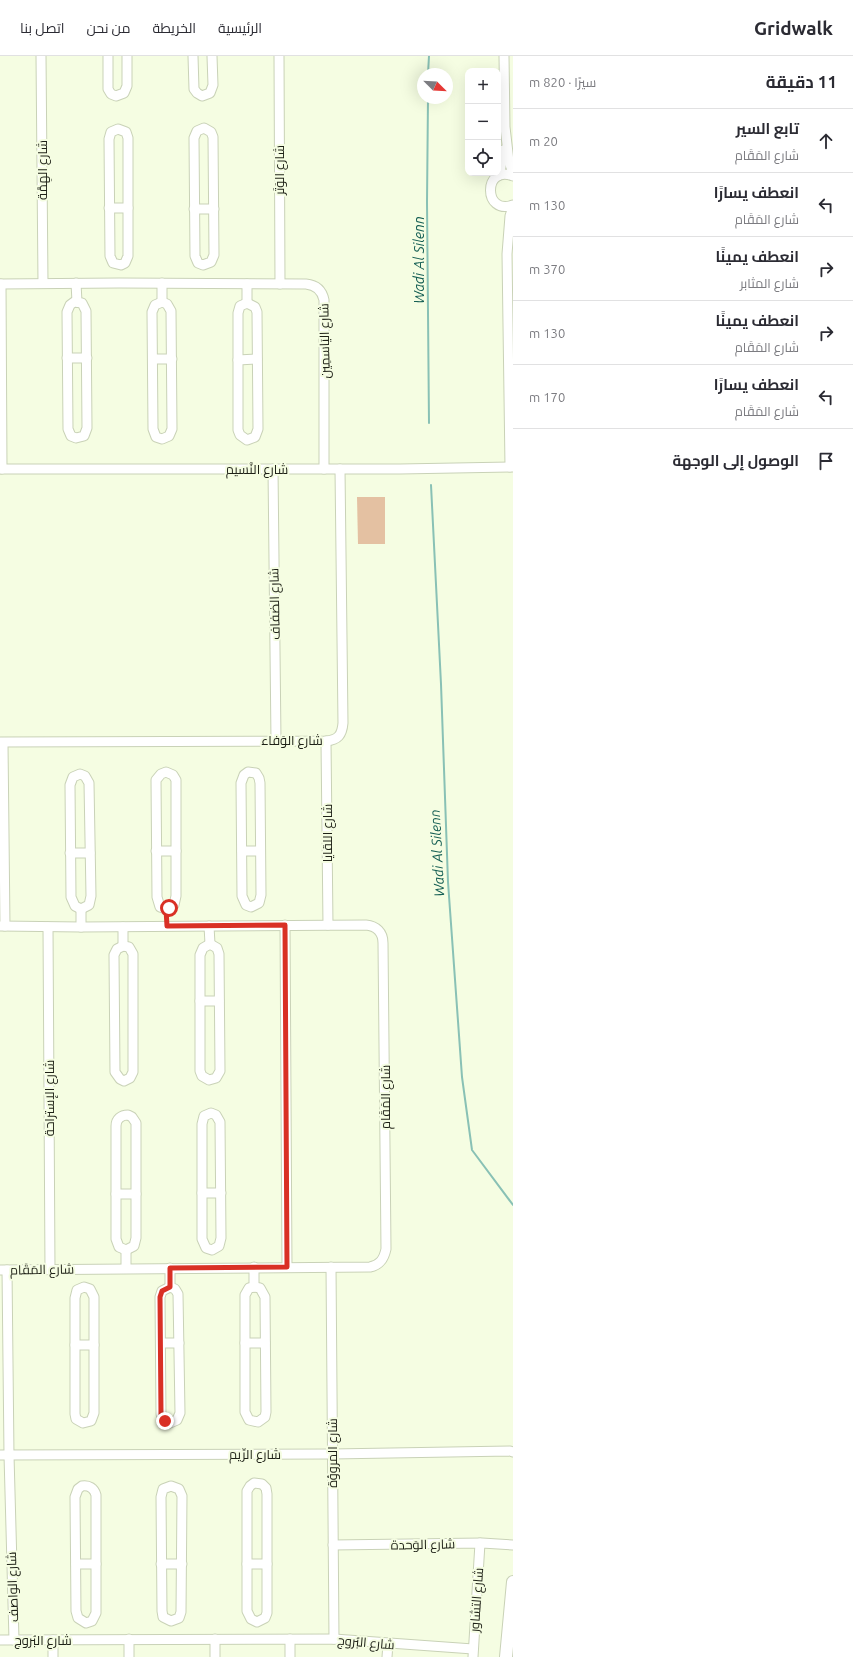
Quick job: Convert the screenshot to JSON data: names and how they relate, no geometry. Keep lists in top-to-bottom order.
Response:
{
  "streets": {
    "street": [
      "شارع الهِمَّة",
      "شارع الوَتَر",
      "شارع اليَاسمِين",
      "شارع النَّسيم",
      "شارع الضفاف",
      "شارع الوَفاء",
      "شارع اللقايا",
      "شارع المَقَام",
      "شارع الإستراحة",
      "شارع المروؤة",
      "شارع الرِّيم",
      "شارع الوَحدة",
      "شارع الواصف",
      "شارع التشاور",
      "شارع البُروج"
    ]
  },
  "crossings": [
    ["شارع الهِمَّة", "شارع اليَاسمِين"],
    ["شارع الوَتَر", "شارع اليَاسمِين"],
    ["شارع اليَاسمِين", "شارع النَّسيم"],
    ["شارع النَّسيم", "شارع الضفاف"],
    ["شارع النَّسيم", "شارع الوَفاء"],
    ["شارع الضفاف", "شارع الوَفاء"],
    ["شارع الوَفاء", "شارع اللقايا"],
    ["شارع اللقايا", "شارع المَقَام"],
    ["شارع المَقَام", "شارع الإستراحة"],
    ["شارع المَقَام", "شارع المروؤة"],
    ["شارع المَقَام", "شارع الواصف"],
    ["شارع المروؤة", "شارع الرِّيم"],
    ["شارع المروؤة", "شارع الوَحدة"],
    ["شارع المروؤة", "شارع البُروج"],
    ["شارع الرِّيم", "شارع الواصف"],
    ["شارع الوَحدة", "شارع التشاور"],
    ["شارع الواصف", "شارع البُروج"],
    ["شارع التشاور", "شارع البُروج"]
  ],
  "water": ["Wadi Al Silenn"],
  "north": "bottom right",
  "page": {
    "header": "Gridwalk",
    "nav": [
      "الرئيسية",
      "الخريطة",
      "من نحن",
      "اتصل بنا"
    ],
    "heading": ["11 دقيقة", "سيرًا · 820 m"],
    "map_buttons": ["+", "−"],
    "list": [
      ["تابع السير", "شارع المَقَام", "20 m"],
      ["انعطف يسارًا", "شارع المَقَام", "130 m"],
      ["انعطف يمينًا", "شارع المثابر", "370 m"],
      ["انعطف يمينًا", "شارع المَقَام", "130 m"],
      ["انعطف يسارًا", "شارع المَقَام", "170 m"],
      "الوصول إلى الوجهة"
    ]
  }
}
